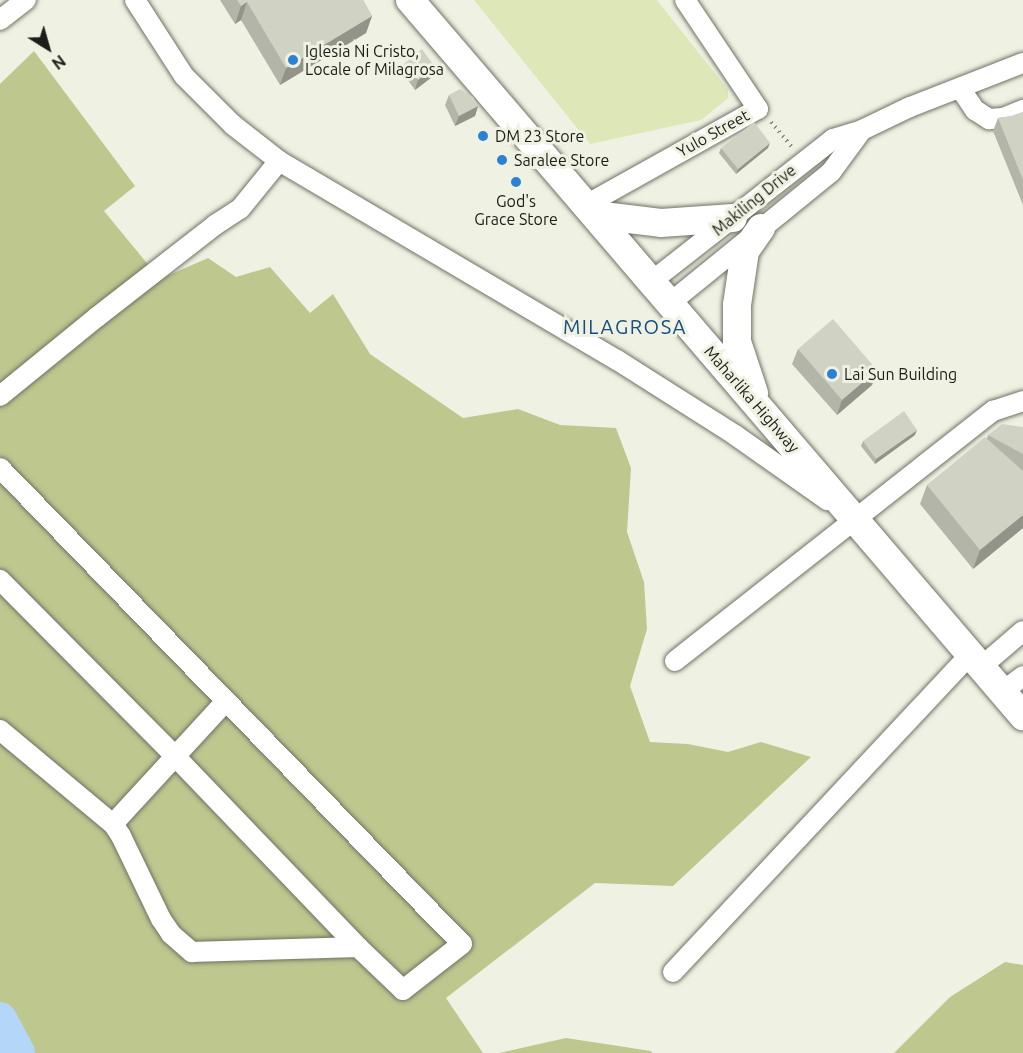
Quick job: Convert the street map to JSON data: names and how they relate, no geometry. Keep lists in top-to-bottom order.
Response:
{
  "streets": {
    "highway": ["Maharlika Highway"],
    "street": ["Yulo Street", "Makiling Drive"]
  },
  "crossings": [
    ["Yulo Street", "Maharlika Highway"],
    ["Makiling Drive", "Maharlika Highway"]
  ],
  "districts": ["MILAGROSA"],
  "places": [
    "Iglesia Ni Cristo, Locale of Milagrosa",
    "DM 23 Store",
    "Saralee Store",
    "God's Grace Store",
    "Lai Sun Building"
  ],
  "north": "bottom right"
}
